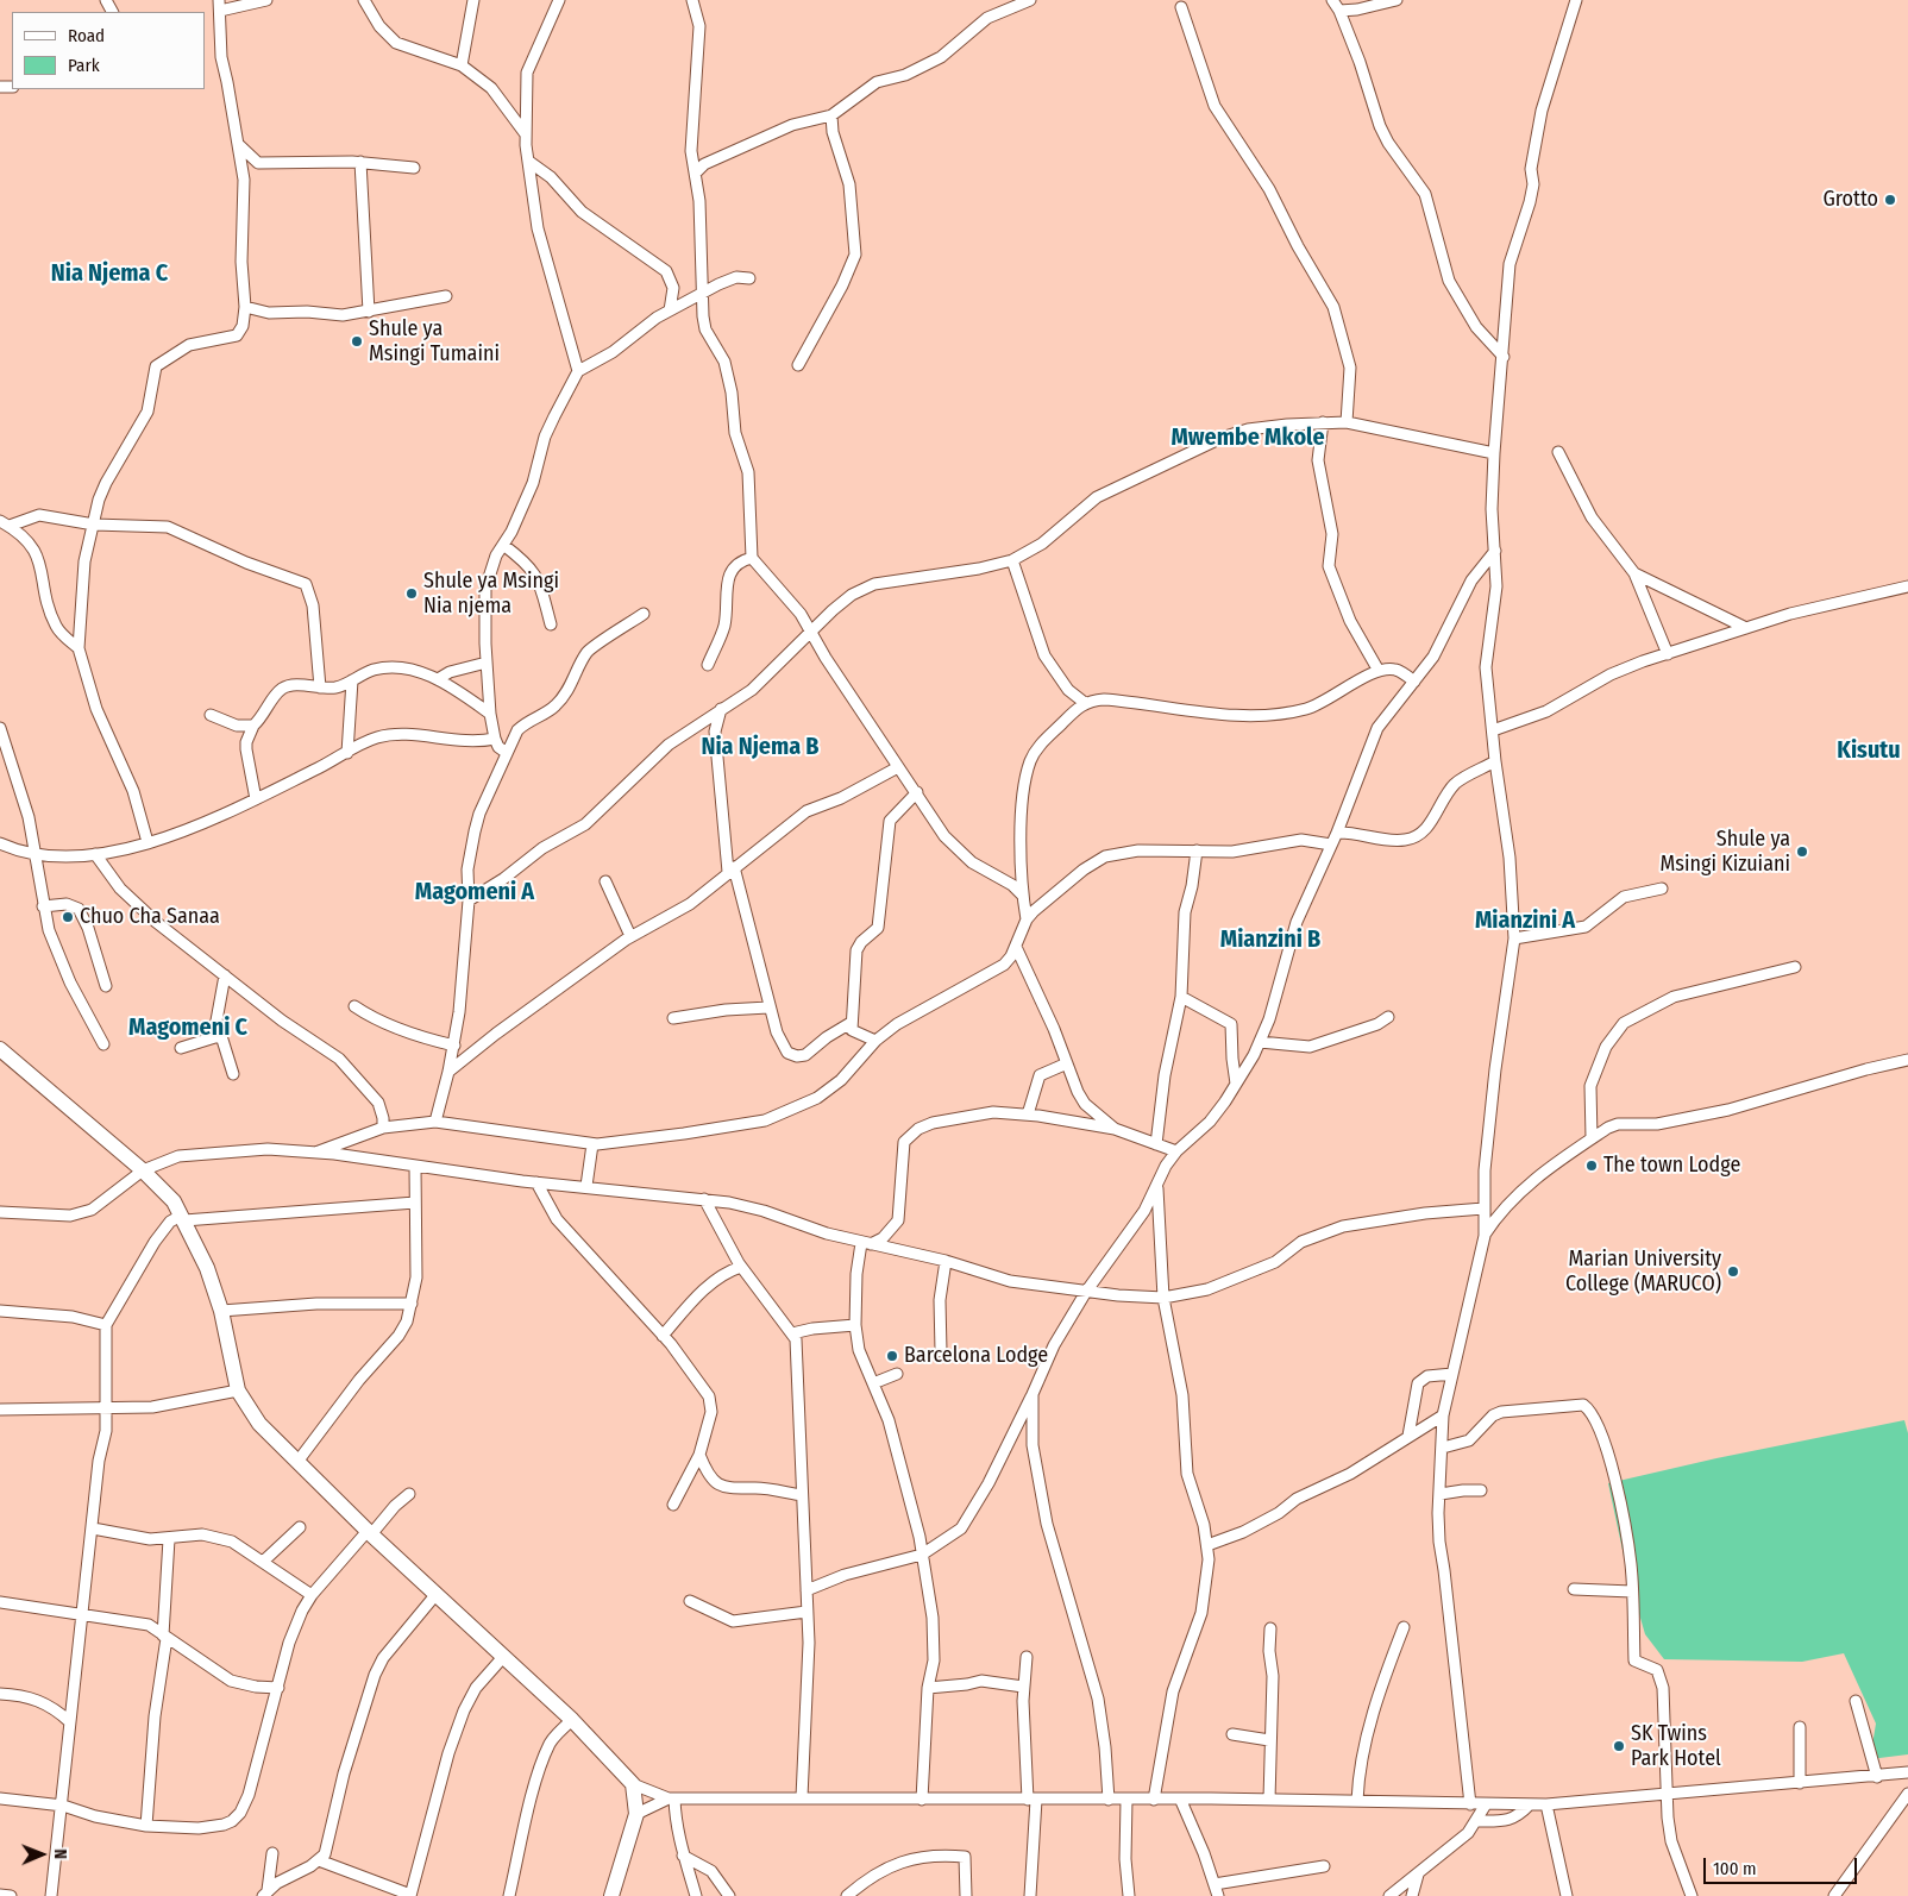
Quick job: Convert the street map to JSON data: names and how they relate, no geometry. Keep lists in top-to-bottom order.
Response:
{
  "districts": [
    "Nia Njema C",
    "Mwembe Mkole",
    "Nia Njema B",
    "Kisutu",
    "Magomeni A",
    "Mianzini A",
    "Mianzini B",
    "Magomeni C"
  ],
  "places": [
    "Grotto",
    "Shule ya Msingi Tumaini",
    "Shule ya Msingi Nia njema",
    "Shule ya Msingi Kizuiani",
    "Chuo Cha Sanaa",
    "The town Lodge",
    "Marian University College (MARUCO)",
    "Barcelona Lodge",
    "SK Twins Park Hotel"
  ],
  "legend": ["Road", "Park"],
  "scale_bar": "100 m",
  "north": "right"
}
